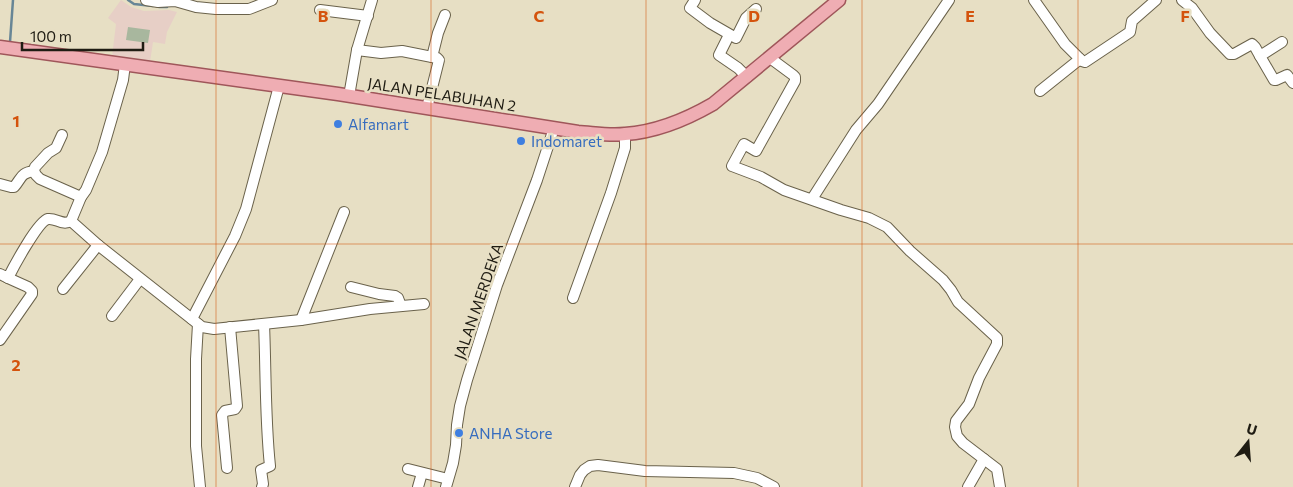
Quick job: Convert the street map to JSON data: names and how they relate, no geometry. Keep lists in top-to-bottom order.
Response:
{
  "streets": {
    "main road": ["JALAN PELABUHAN 2"],
    "street": ["JALAN MERDEKA"]
  },
  "crossings": [
    ["JALAN PELABUHAN 2", "JALAN MERDEKA"]
  ],
  "places": ["Alfamart", "Indomaret", "ANHA Store"],
  "scale_bar": "100 m",
  "north": "top",
  "grid": {
    "columns": [
      "B",
      "C",
      "D",
      "E",
      "F"
    ],
    "rows": ["1", "2"]
  }
}
